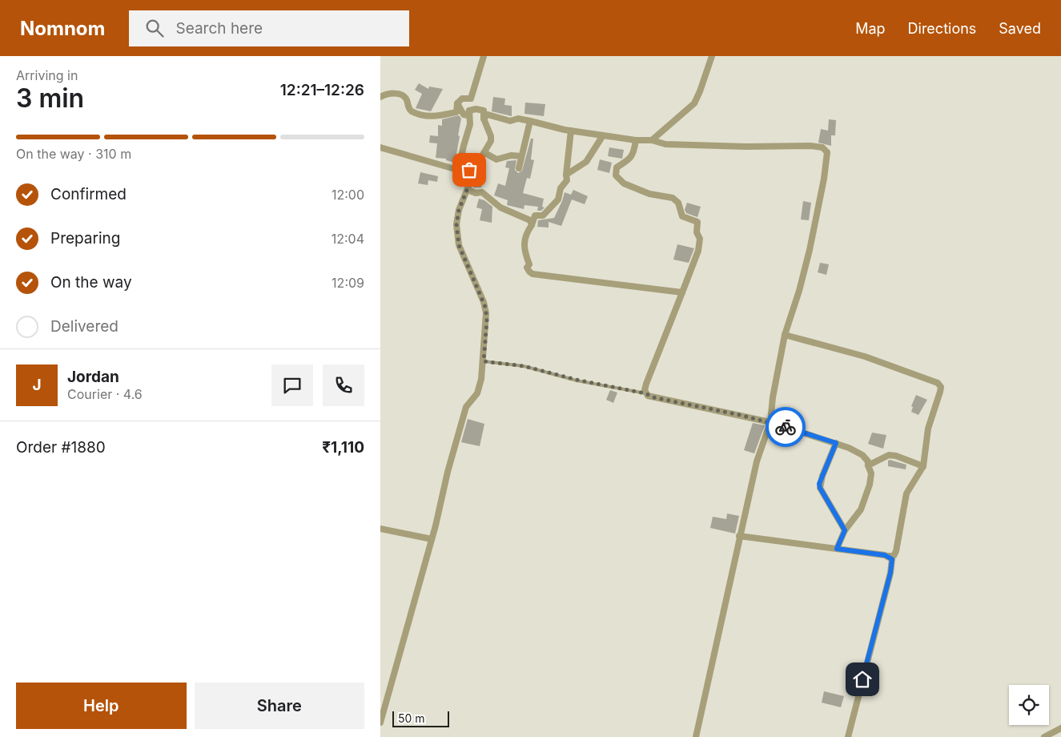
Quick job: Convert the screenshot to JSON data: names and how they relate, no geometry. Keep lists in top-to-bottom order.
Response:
{
  "scale_bar": "50 m",
  "page": {
    "header": "Nomnom",
    "search": "Search here",
    "nav": ["Map", "Directions", "Saved"],
    "heading": ["3 min", "Arriving in", "12:21–12:26"],
    "panel": [
      "Jordan",
      "Courier · 4.6",
      "Order #1880",
      "₹1,110"
    ],
    "bar": "On the way · 310 m",
    "list": [
      ["Confirmed", "12:00"],
      ["Preparing", "12:04"],
      ["On the way", "12:09"],
      "Delivered"
    ],
    "round": "J",
    "buttons": ["Help", "Share"],
    "scale": "50 m"
  }
}
